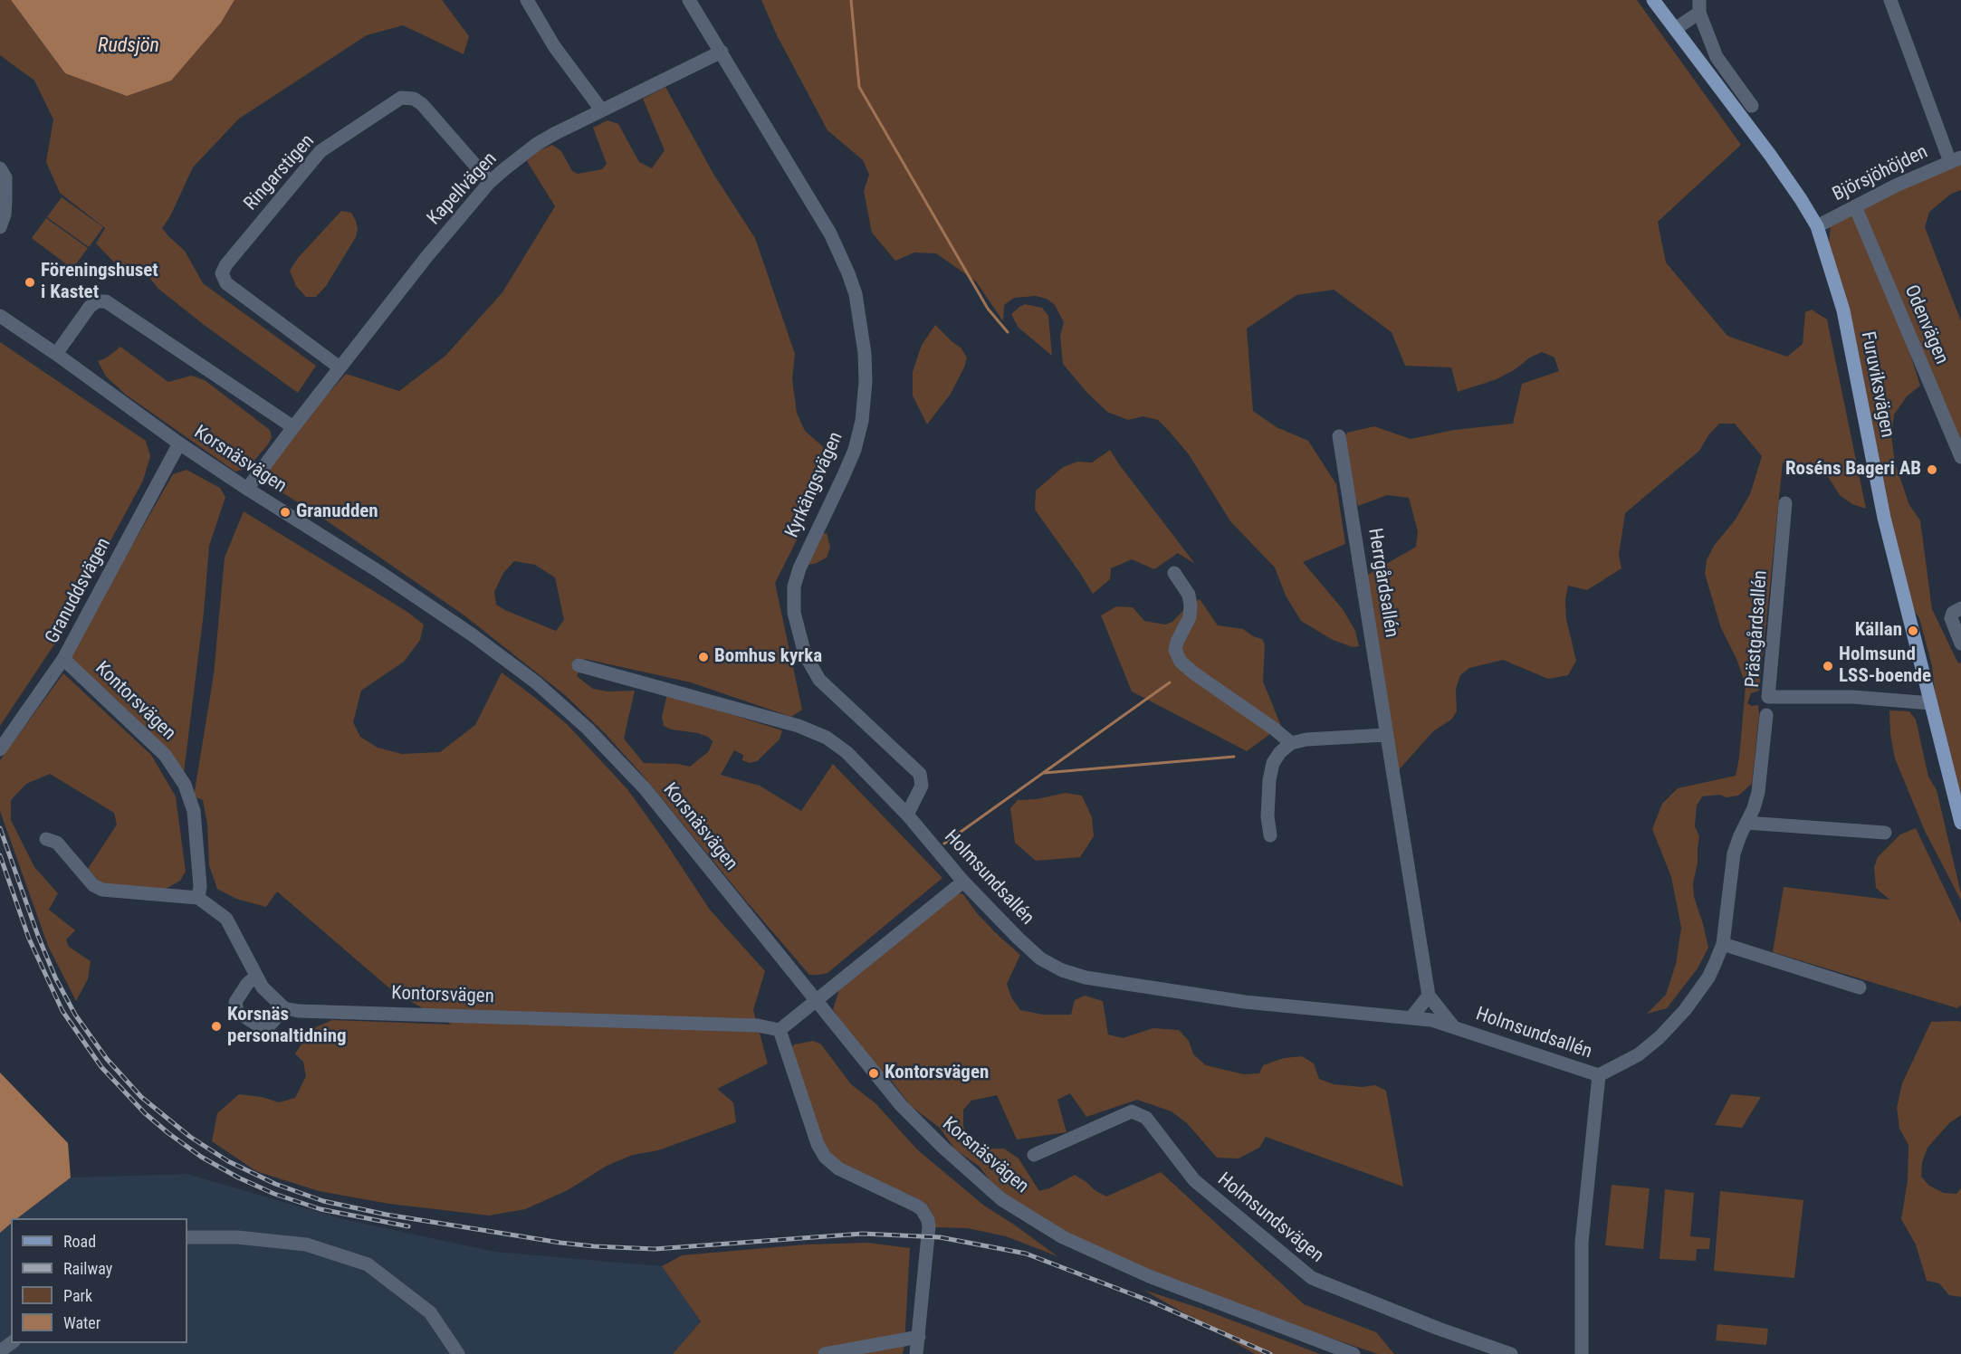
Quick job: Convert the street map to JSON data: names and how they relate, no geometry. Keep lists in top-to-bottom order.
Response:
{
  "streets": {
    "main road": ["Furuviksvägen"],
    "street": [
      "Ringarstigen",
      "Björsjöhöjden",
      "Kapellvägen",
      "Odenvägen",
      "Korsnäsvägen",
      "Kyrkängsvägen",
      "Herrgårdsallén",
      "Granuddsvägen",
      "Prästgårdsallén",
      "Kontorsvägen",
      "Holmsundsallén",
      "Holmsundsvägen"
    ]
  },
  "crossings": [
    ["Ringarstigen", "Kapellvägen"],
    ["Björsjöhöjden", "Odenvägen"],
    ["Björsjöhöjden", "Furuviksvägen"],
    ["Kapellvägen", "Korsnäsvägen"],
    ["Kapellvägen", "Kyrkängsvägen"],
    ["Furuviksvägen", "Prästgårdsallén"],
    ["Korsnäsvägen", "Granuddsvägen"],
    ["Kyrkängsvägen", "Holmsundsallén"],
    ["Herrgårdsallén", "Holmsundsallén"],
    ["Granuddsvägen", "Kontorsvägen"],
    ["Prästgårdsallén", "Holmsundsallén"]
  ],
  "water": ["Rudsjön"],
  "places": [
    "Föreningshuset i Kastet",
    "Roséns Bageri AB",
    "Granudden",
    "Källan",
    "Bomhus kyrka",
    "Holmsund LSS-boende",
    "Korsnäs personaltidning",
    "Kontorsvägen"
  ],
  "legend": [
    "Road",
    "Railway",
    "Park",
    "Water"
  ]
}
